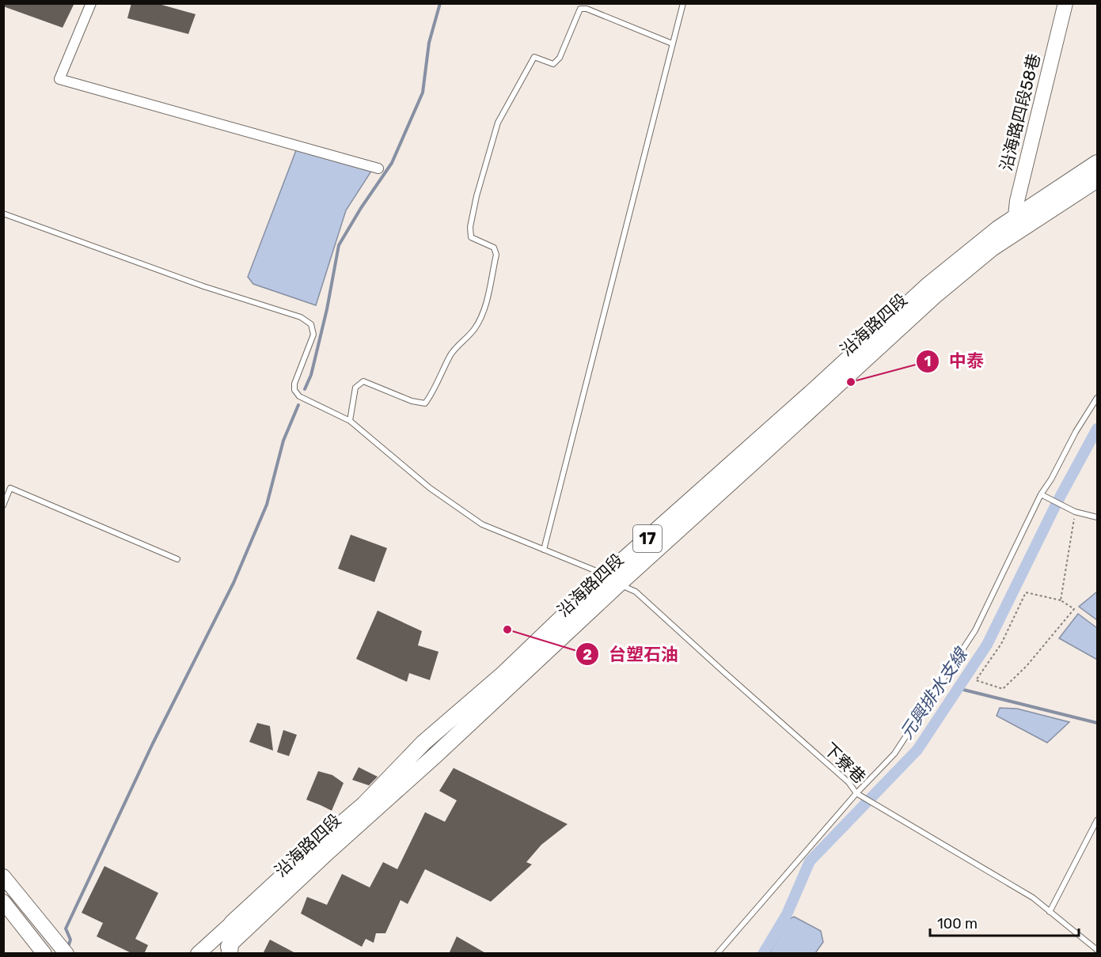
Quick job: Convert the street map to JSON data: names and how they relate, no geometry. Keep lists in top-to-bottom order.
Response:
{
  "streets": {
    "main road": ["沿海路四段", "17"],
    "street": ["沿海路四段58巷"],
    "lane": ["下寮巷"]
  },
  "crossings": [
    ["沿海路四段58巷", "沿海路四段"],
    ["沿海路四段", "下寮巷"]
  ],
  "water": ["元興排水支線"],
  "places": ["中泰", "台塑石油"],
  "scale_bar": "100 m"
}
